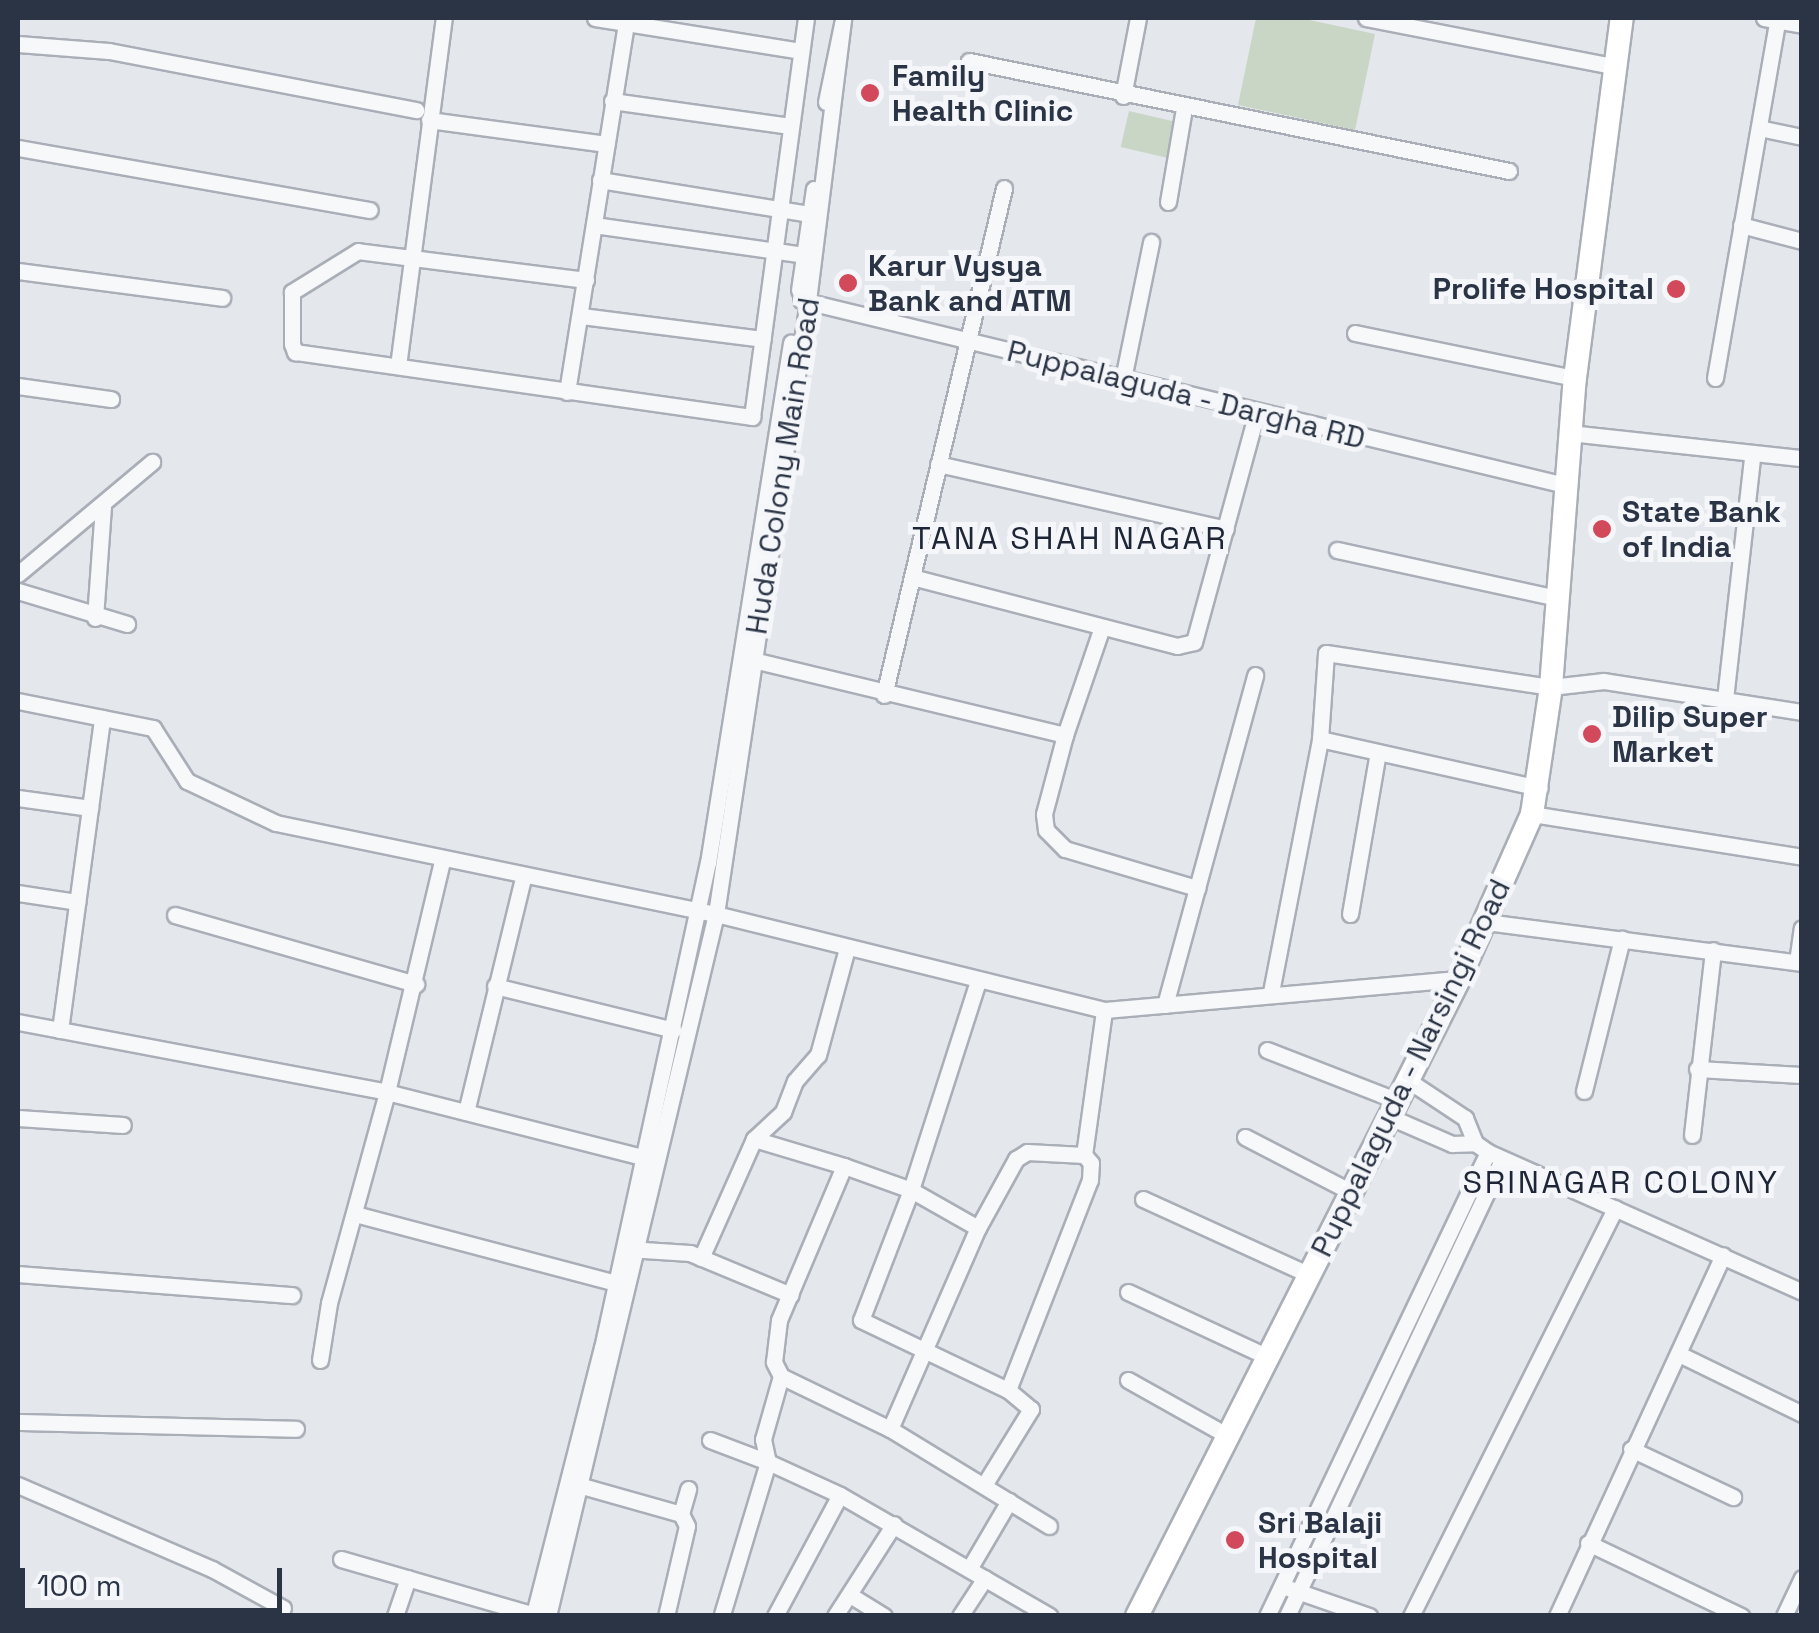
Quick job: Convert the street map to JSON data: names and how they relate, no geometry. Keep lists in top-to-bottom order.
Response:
{
  "streets": {
    "street": ["Puppalaguda - Dargha RD", "Huda Colony Main Road", "Puppalaguda - Narsingi Road"]
  },
  "crossings": [
    ["Puppalaguda - Dargha RD", "Huda Colony Main Road"],
    ["Puppalaguda - Dargha RD", "Puppalaguda - Narsingi Road"]
  ],
  "districts": ["TANA SHAH NAGAR", "SRINAGAR COLONY"],
  "places": [
    "Family Health Clinic",
    "Karur Vysya Bank and ATM",
    "Prolife Hospital",
    "State Bank of India",
    "Dilip Super Market",
    "Sri Balaji Hospital"
  ],
  "scale_bar": "100 m"
}
